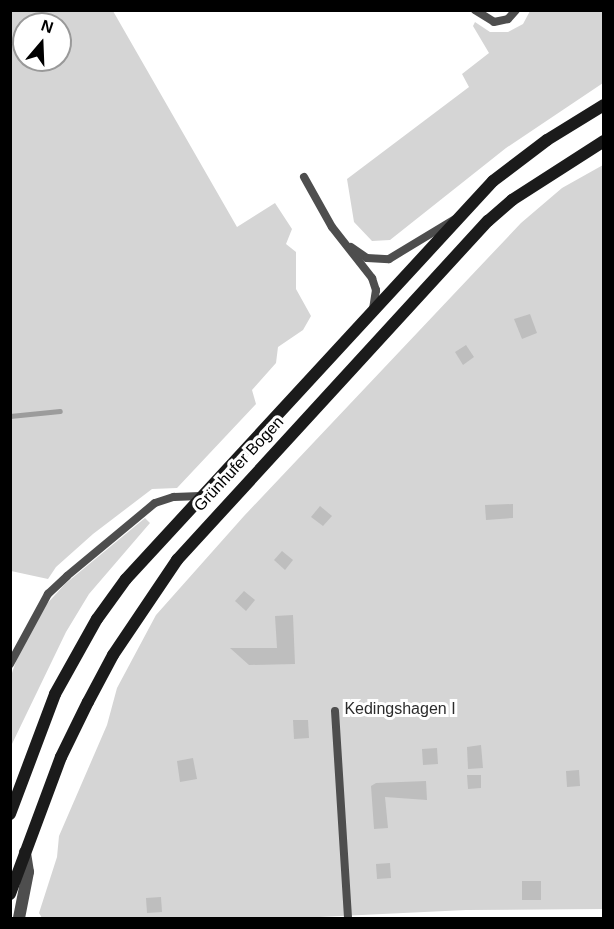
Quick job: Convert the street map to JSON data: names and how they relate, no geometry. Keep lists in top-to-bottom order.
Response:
{
  "streets": {
    "main road": ["Grünhufer Bogen"]
  },
  "parks": ["Kedingshagen I"],
  "north": "top"
}
